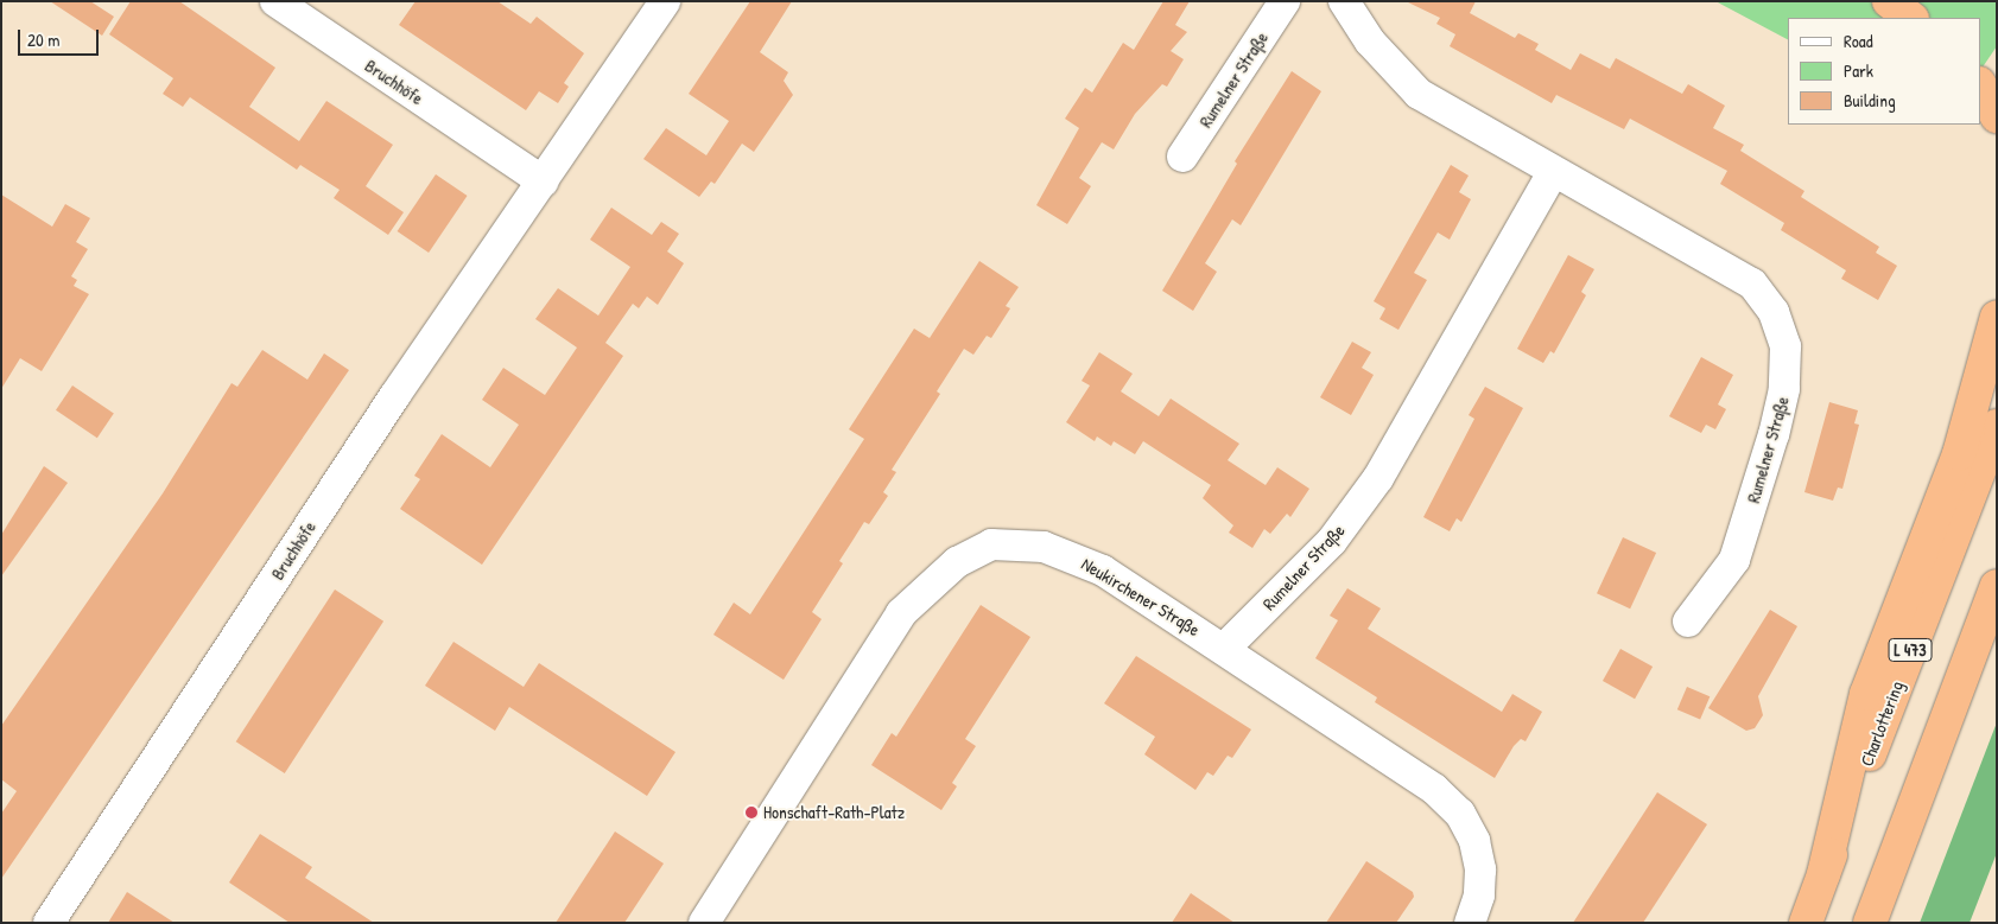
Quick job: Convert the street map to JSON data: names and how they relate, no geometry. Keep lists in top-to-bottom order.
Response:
{
  "streets": {
    "highway": ["L 473", "Charlottering"],
    "street": ["Rumelner Straße", "Bruchhöfe", "Neukirchener Straße"]
  },
  "crossings": [
    ["Rumelner Straße", "Neukirchener Straße"]
  ],
  "places": ["Honschaft-Rath-Platz"],
  "legend": ["Road", "Park", "Building"],
  "scale_bar": "20 m"
}
